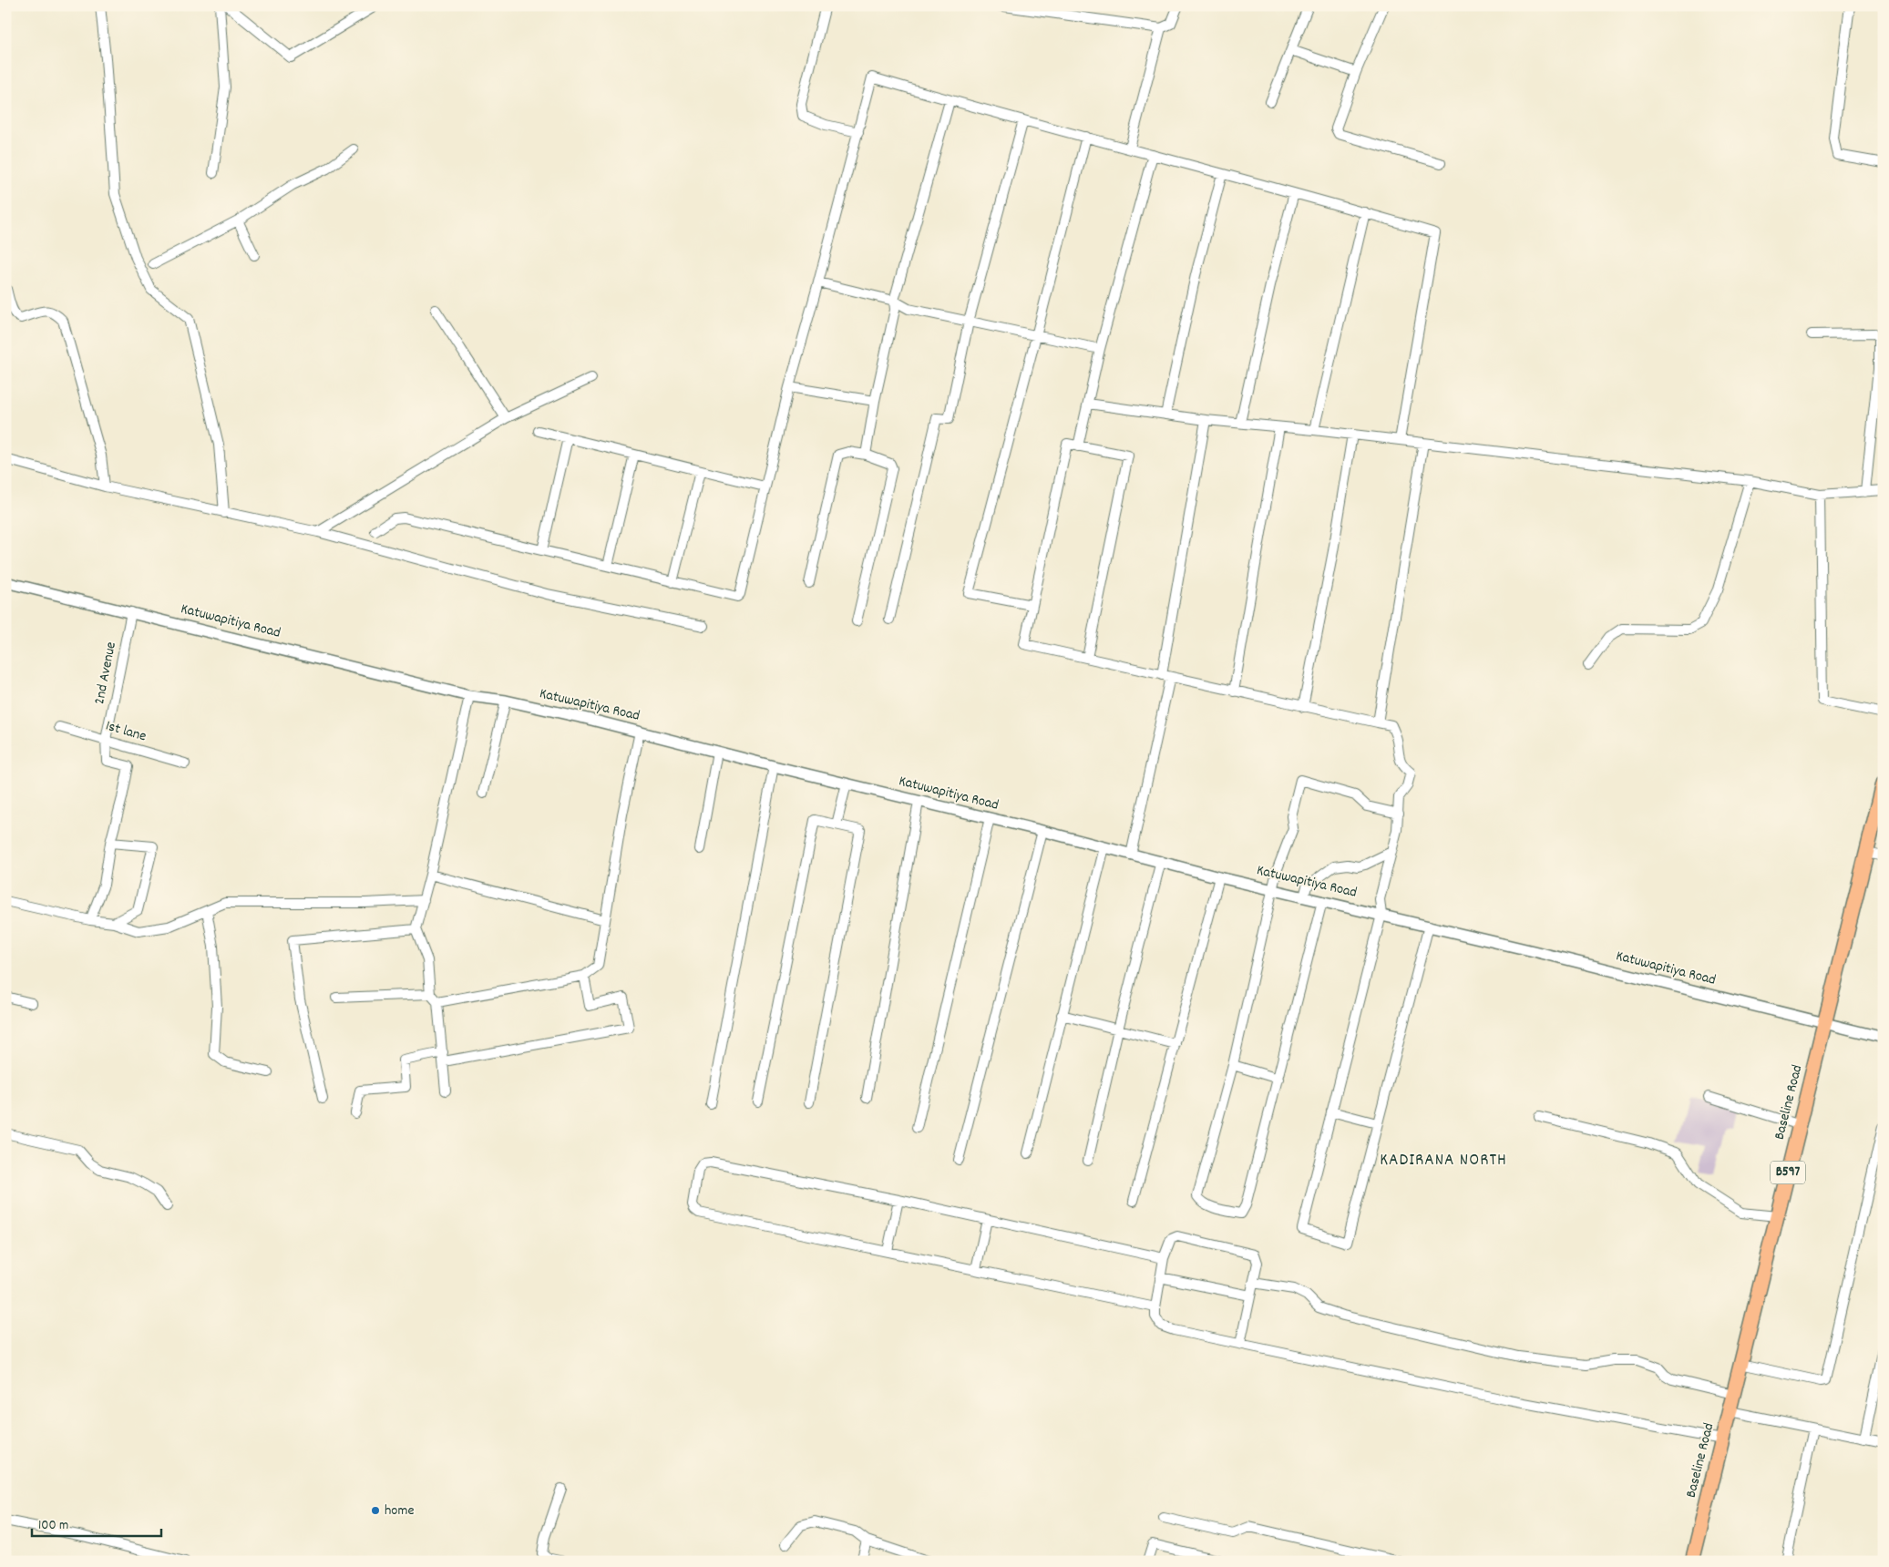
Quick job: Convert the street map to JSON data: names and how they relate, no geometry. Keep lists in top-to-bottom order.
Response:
{
  "streets": {
    "main road": ["Baseline Road", "B597"],
    "street": ["Katuwapitiya Road", "2nd Avenue", "1st lane"]
  },
  "crossings": [
    ["Katuwapitiya Road", "2nd Avenue"],
    ["Katuwapitiya Road", "Baseline Road"],
    ["2nd Avenue", "1st lane"]
  ],
  "districts": ["KADIRANA NORTH"],
  "places": ["home"],
  "scale_bar": "100 m"
}
